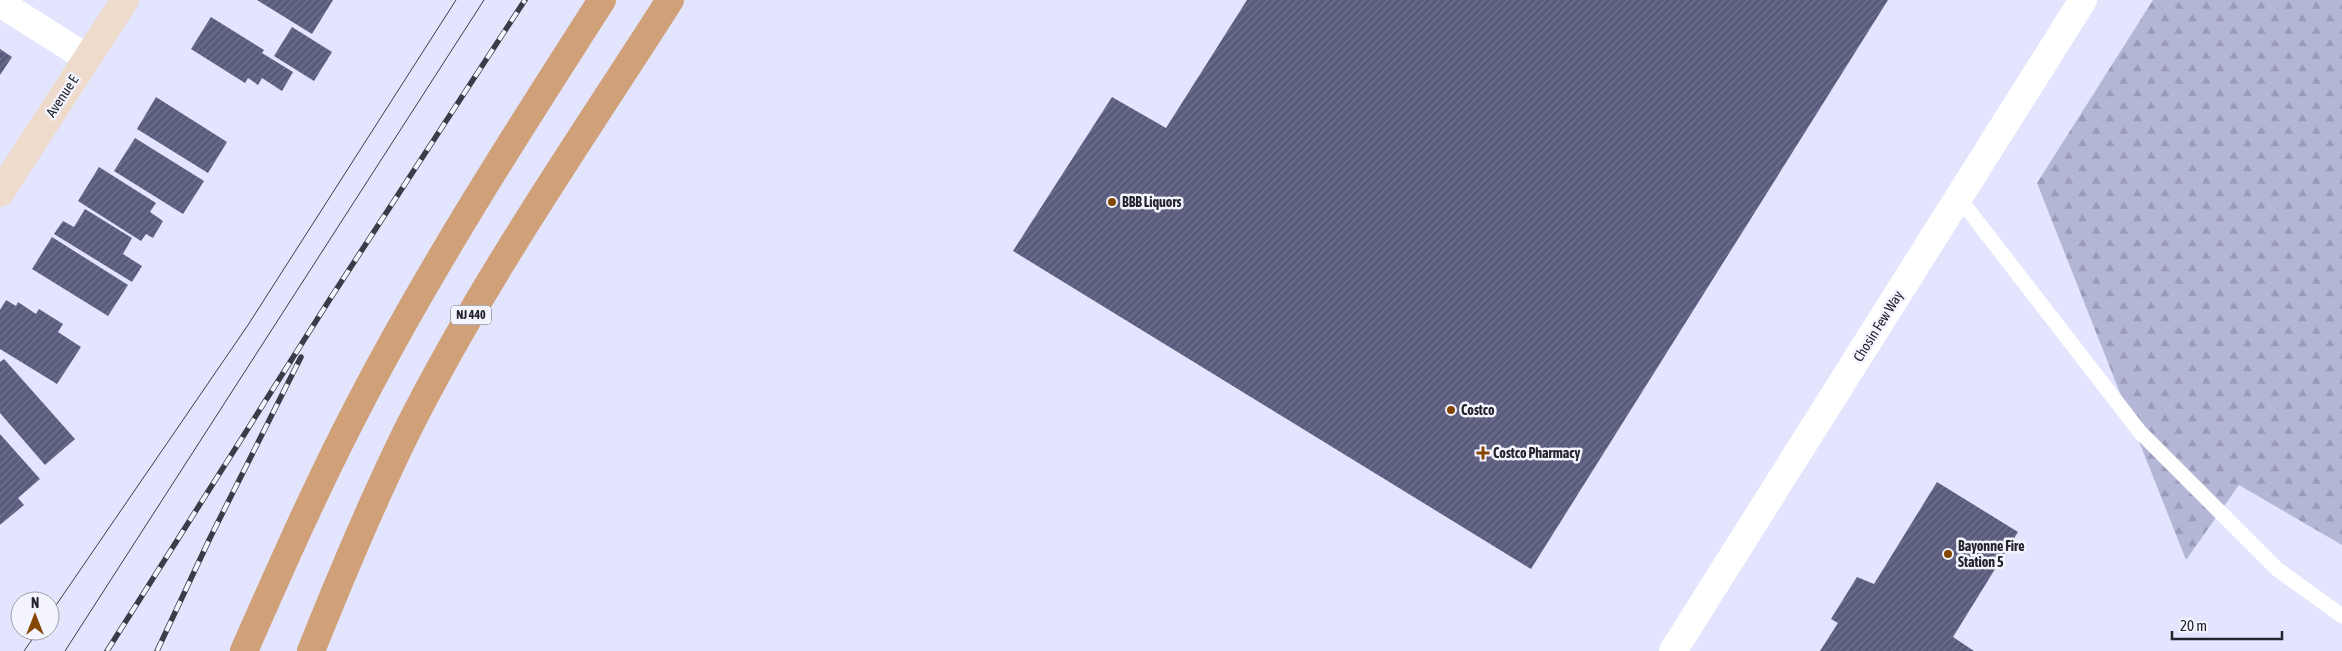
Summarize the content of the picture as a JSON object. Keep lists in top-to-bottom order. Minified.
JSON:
{"streets":{"highway":["NJ 440"],"main road":["Avenue E"],"street":["Chosin Few Way"]},"places":{"other":["BBB Liquors","Costco","Bayonne Fire Station 5"],"health":["Costco Pharmacy"]},"scale_bar":"20 m","north":"top"}
